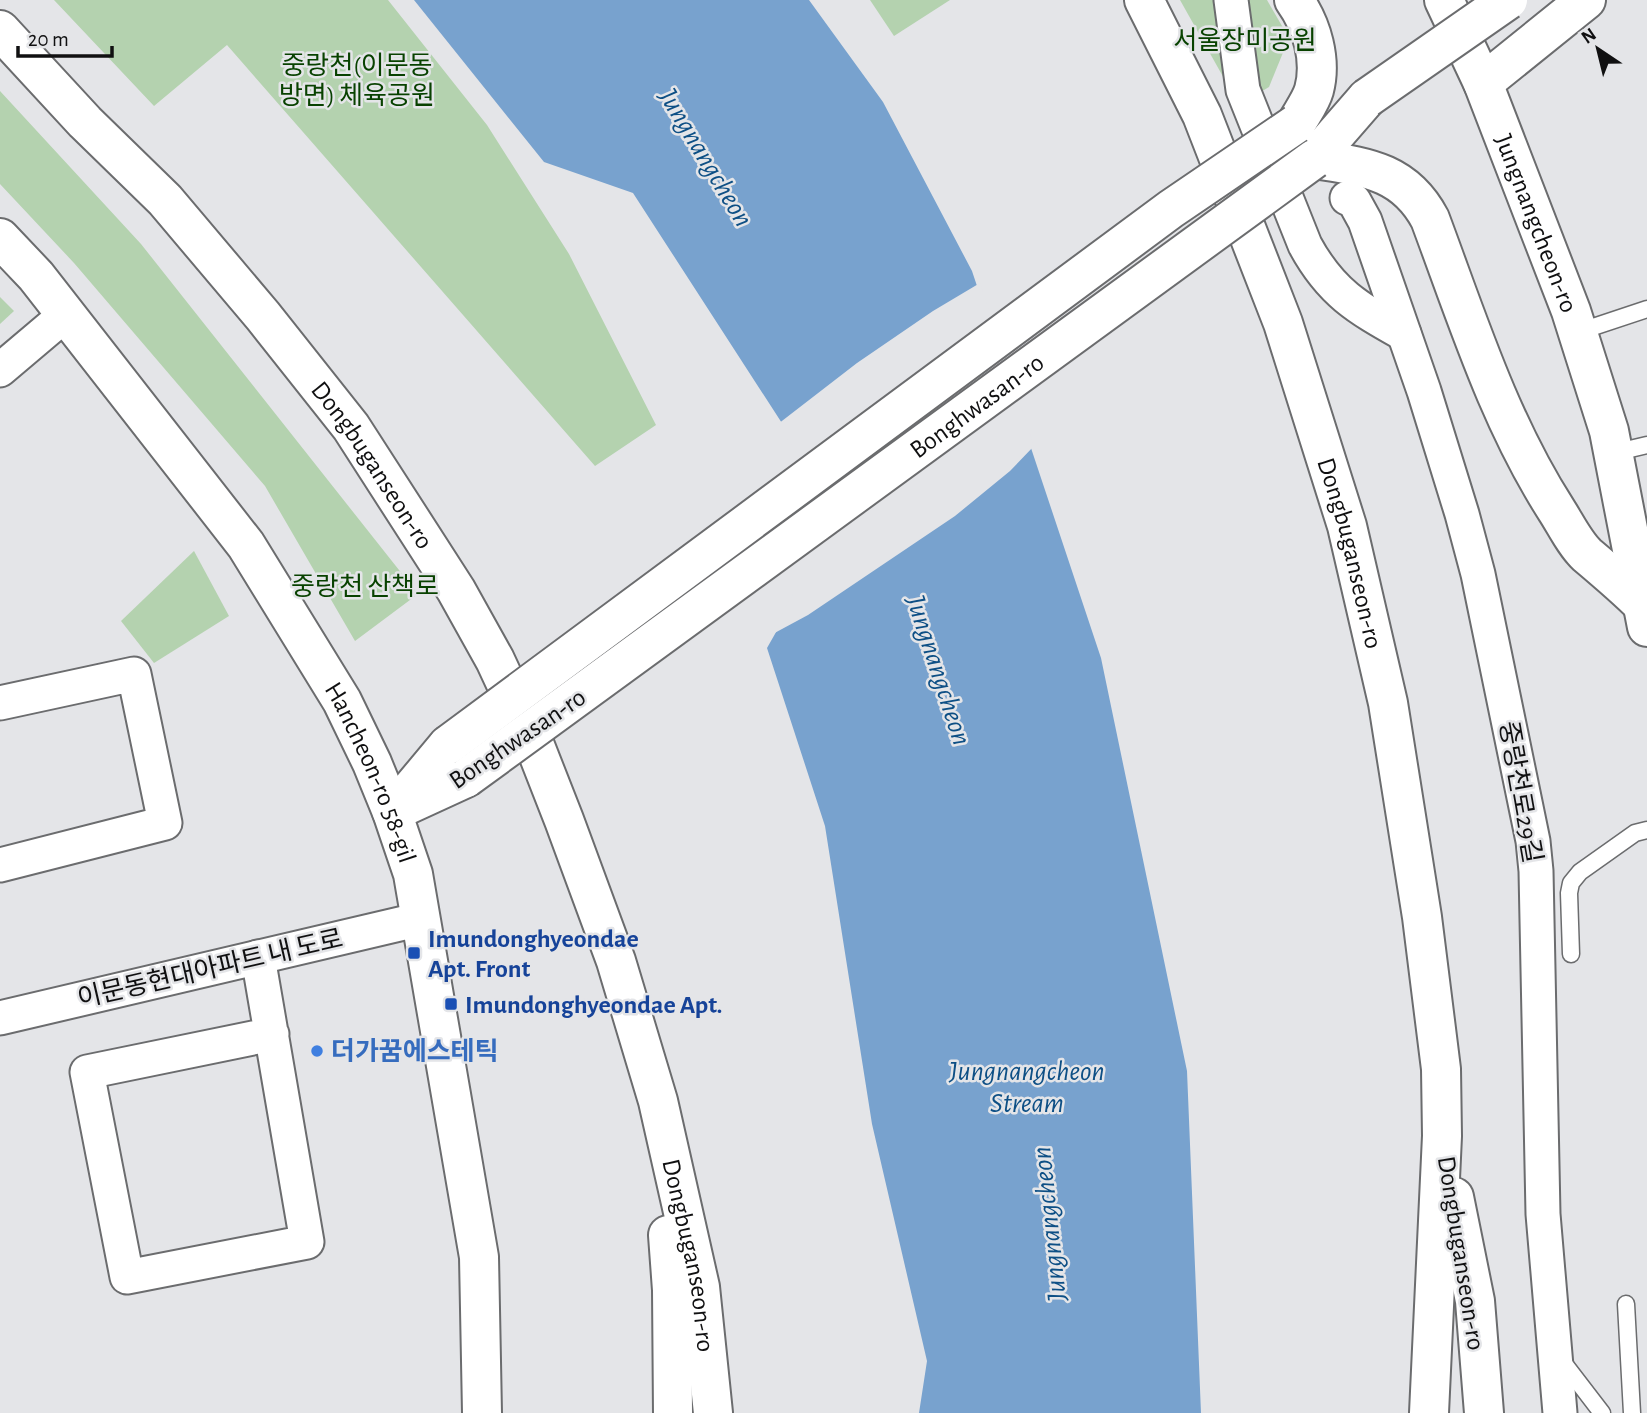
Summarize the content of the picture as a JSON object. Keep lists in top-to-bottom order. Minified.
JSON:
{"streets":{"main road":["Jungnangcheon-ro","Bonghwasan-ro","Dongbuganseon-ro","Hancheon-ro 58-gil"],"street":["중랑천로29길","이문동현대아파트 내 도로"]},"crossings":[["Bonghwasan-ro","Hancheon-ro 58-gil"],["Hancheon-ro 58-gil","이문동현대아파트 내 도로"]],"water":["Jungnangcheon","Jungnangcheon Stream"],"parks":["서울장미공원","중랑천(이문동 방면) 체육공원","중랑천 산책로"],"places":{"transit":["Imundonghyeondae Apt. Front","Imundonghyeondae Apt."],"other":["더가꿈에스테틱"]},"scale_bar":"20 m","north":"top left"}
